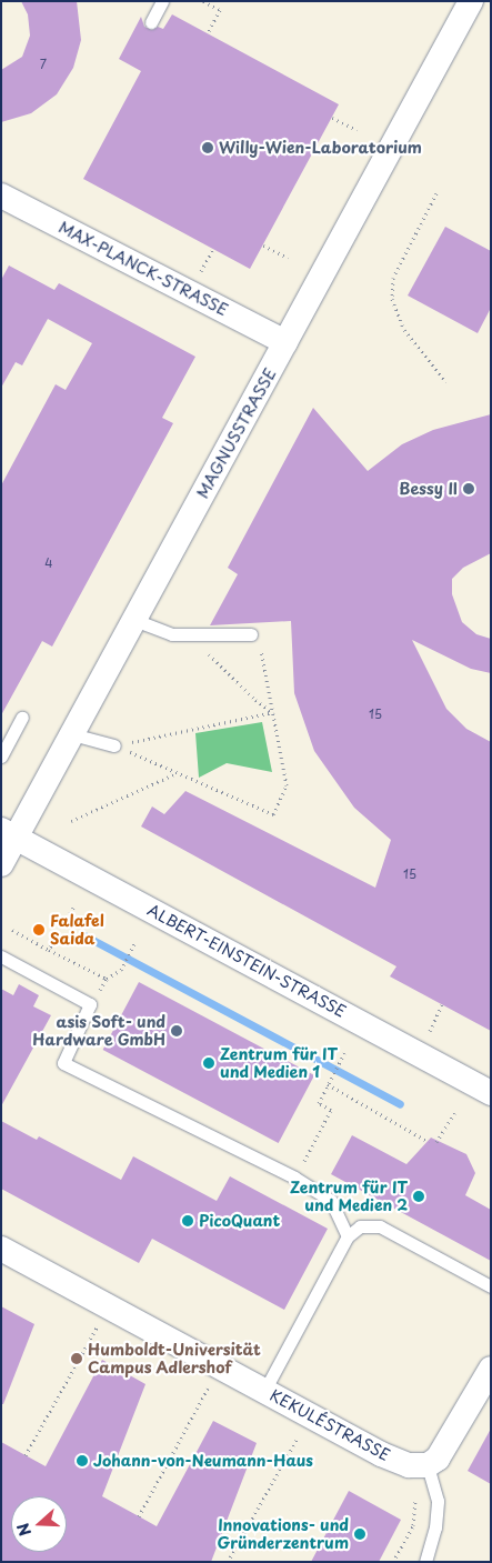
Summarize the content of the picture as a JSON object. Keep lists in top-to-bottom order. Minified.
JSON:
{"streets":{"street":["MAX-PLANCK-STRASSE","MAGNUSSTRASSE","ALBERT-EINSTEIN-STRASSE","KEKULÉSTRASSE"]},"crossings":[["MAX-PLANCK-STRASSE","MAGNUSSTRASSE"],["MAGNUSSTRASSE","ALBERT-EINSTEIN-STRASSE"]],"places":["Willy-Wien-Laboratorium","Bessy II","Falafel Saida","asis Soft- und Hardware GmbH","Zentrum für IT und Medien 1","Zentrum für IT und Medien 2","PicoQuant","Humboldt-Universität Campus Adlershof","Johann-von-Neumann-Haus","Innovations- und Gründerzentrum"],"house_numbers":["7","4","15","15"],"north":"left"}
